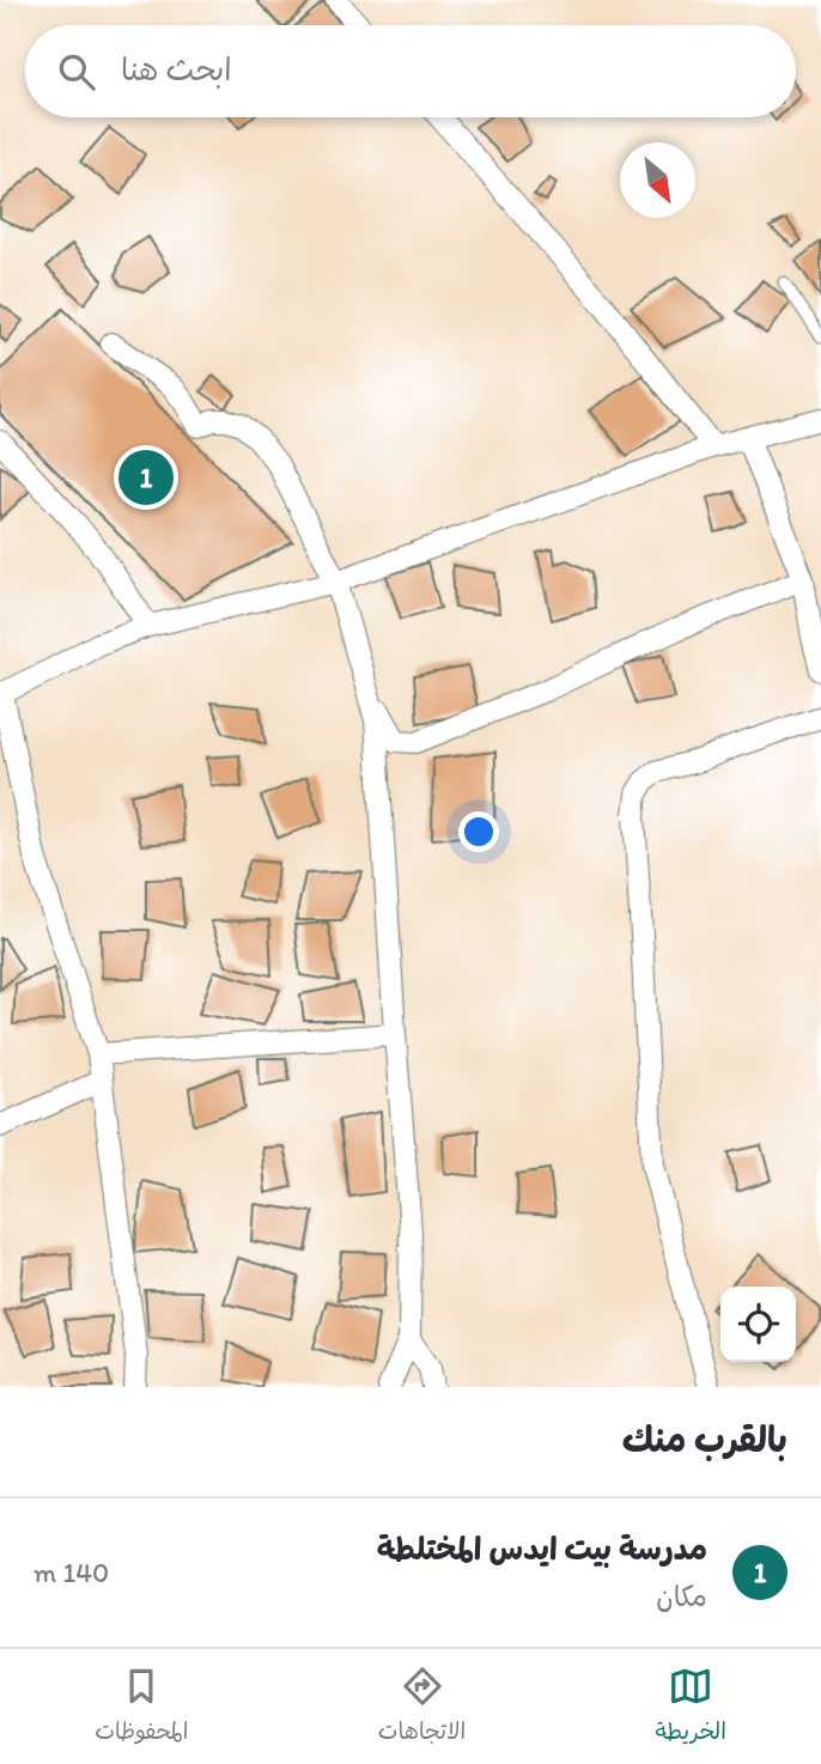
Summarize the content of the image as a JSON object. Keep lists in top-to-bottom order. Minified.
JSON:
{"north":"bottom right","page":{"search":"ابحث هنا","pins":"1","heading":"بالقرب منك","list":[{"mark":"1","name":"مدرسة بيت ايدس المختلطة","note":"مكان","value":"140 m"}],"nav":["الخريطة","الاتجاهات","المحفوظات"]}}
